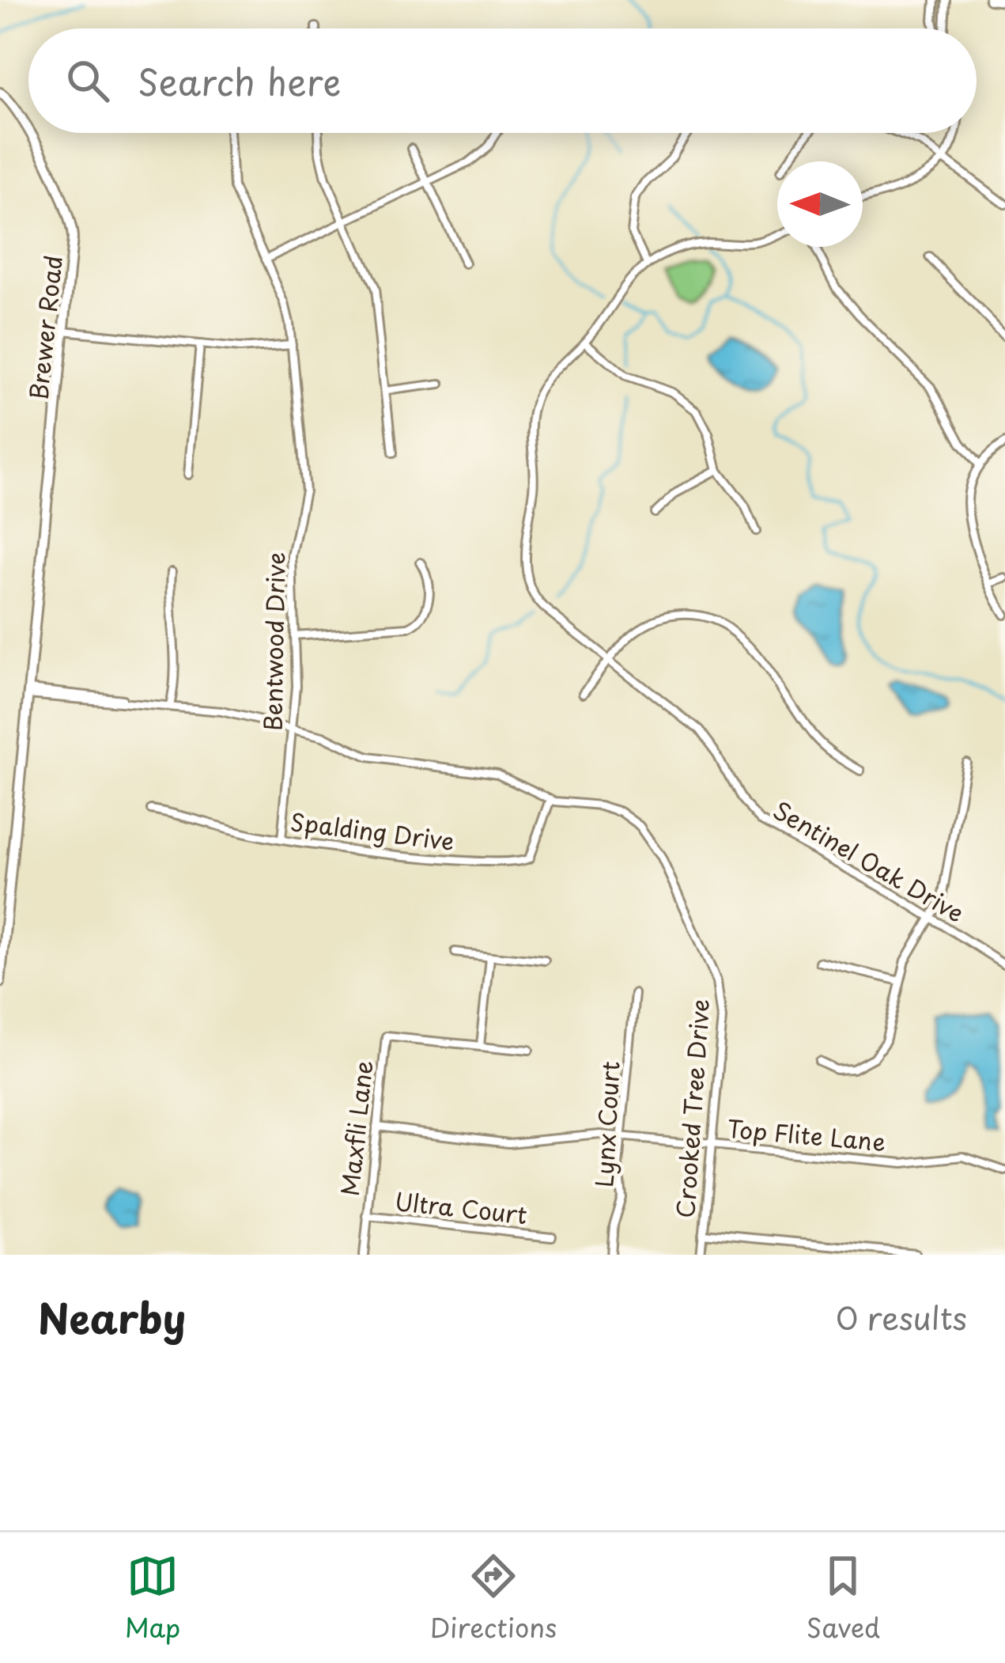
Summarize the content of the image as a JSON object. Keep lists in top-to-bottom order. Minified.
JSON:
{"streets":{"street":["Brewer Road","Bentwood Drive","Spalding Drive","Sentinel Oak Drive","Crooked Tree Drive","Lynx Court","Maxfli Lane","Top Flite Lane","Ultra Court"]},"crossings":[["Brewer Road","Crooked Tree Drive"],["Bentwood Drive","Spalding Drive"],["Bentwood Drive","Crooked Tree Drive"],["Spalding Drive","Crooked Tree Drive"],["Crooked Tree Drive","Top Flite Lane"],["Lynx Court","Top Flite Lane"],["Maxfli Lane","Top Flite Lane"],["Maxfli Lane","Ultra Court"]],"north":"left","page":{"search":"Search here","heading":["Nearby","0 results"],"nav":["Map","Directions","Saved"]}}
